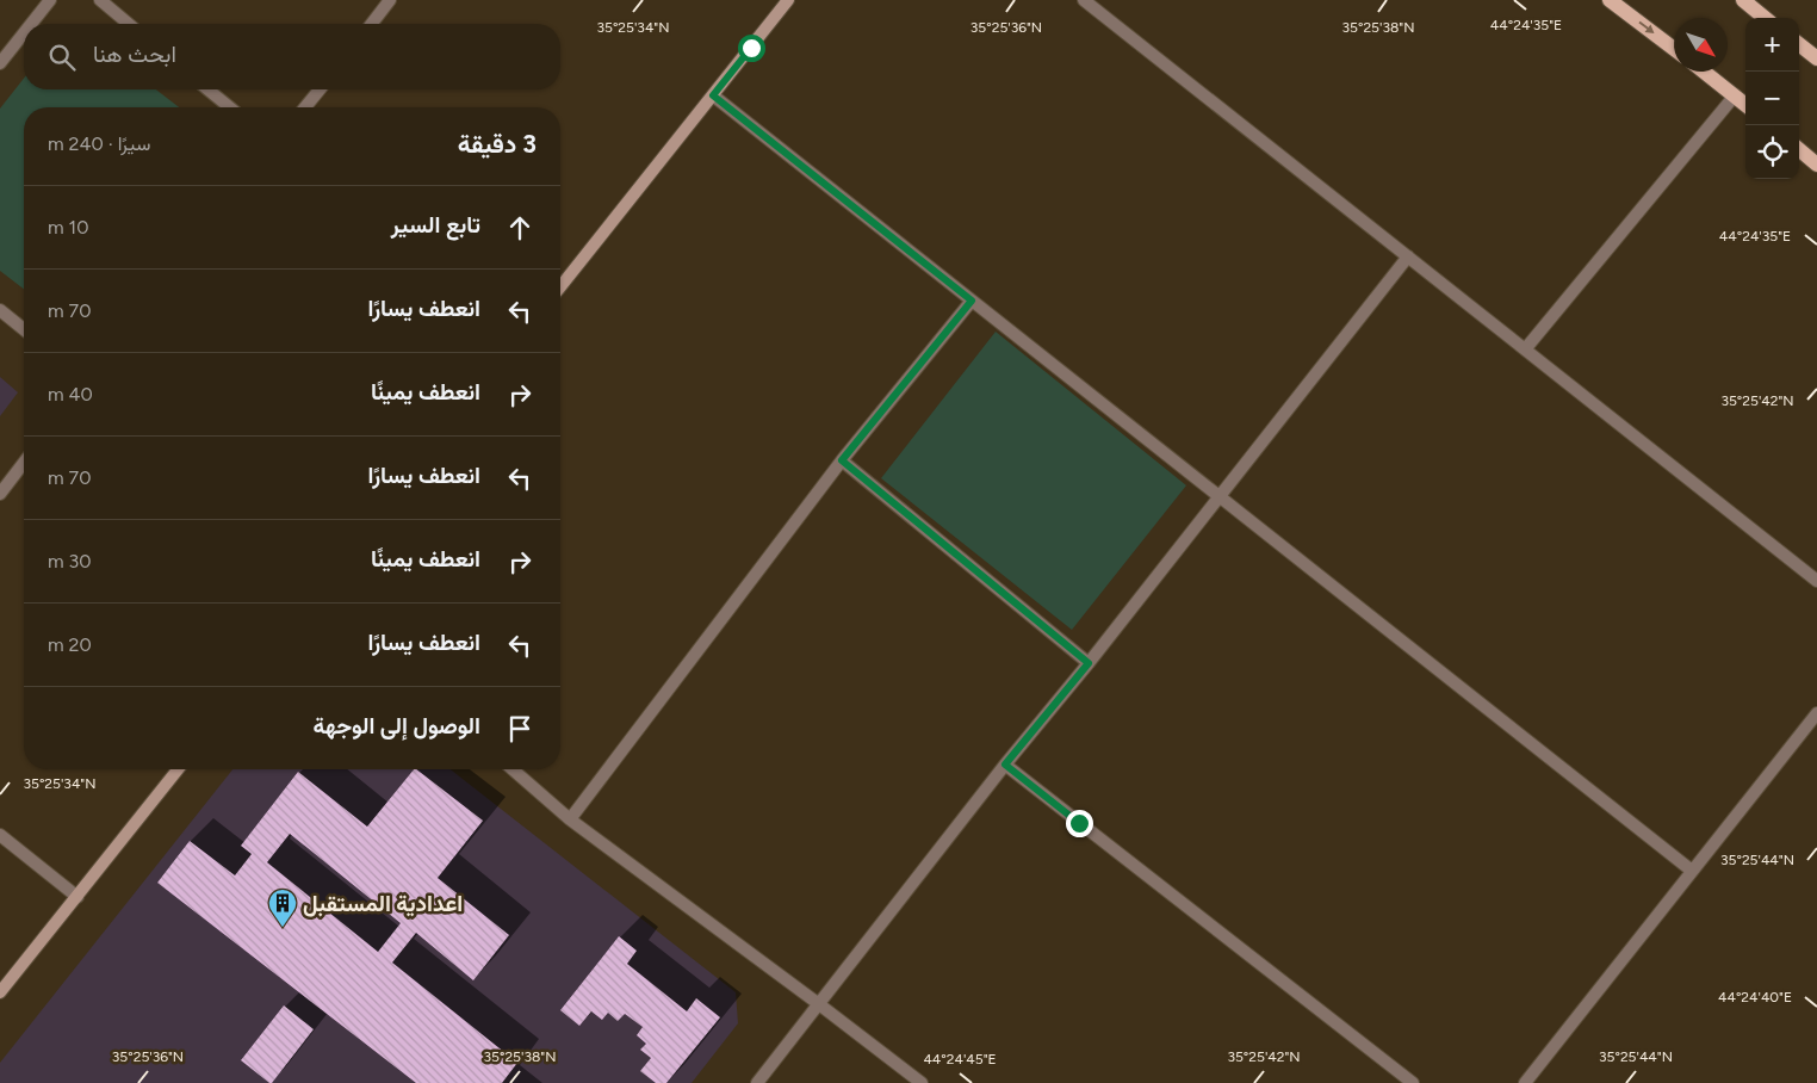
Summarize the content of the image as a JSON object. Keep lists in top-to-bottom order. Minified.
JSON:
{"places":{"building":["اعدادية المستقبل"]},"north":"bottom right","page":{"map_buttons":["+","−"],"search":"ابحث هنا","heading":["3 دقيقة","سيرًا · 240 m"],"list":[["تابع السير","10 m"],["انعطف يسارًا","70 m"],["انعطف يمينًا","40 m"],["انعطف يسارًا","70 m"],["انعطف يمينًا","30 m"],["انعطف يسارًا","20 m"],"الوصول إلى الوجهة"]},"coordinates":["44°24'35\"E","35°25'34\"N","35°25'36\"N","35°25'38\"N","35°25'42\"N","35°25'44\"N","44°24'40\"E","44°24'45\"E"]}
